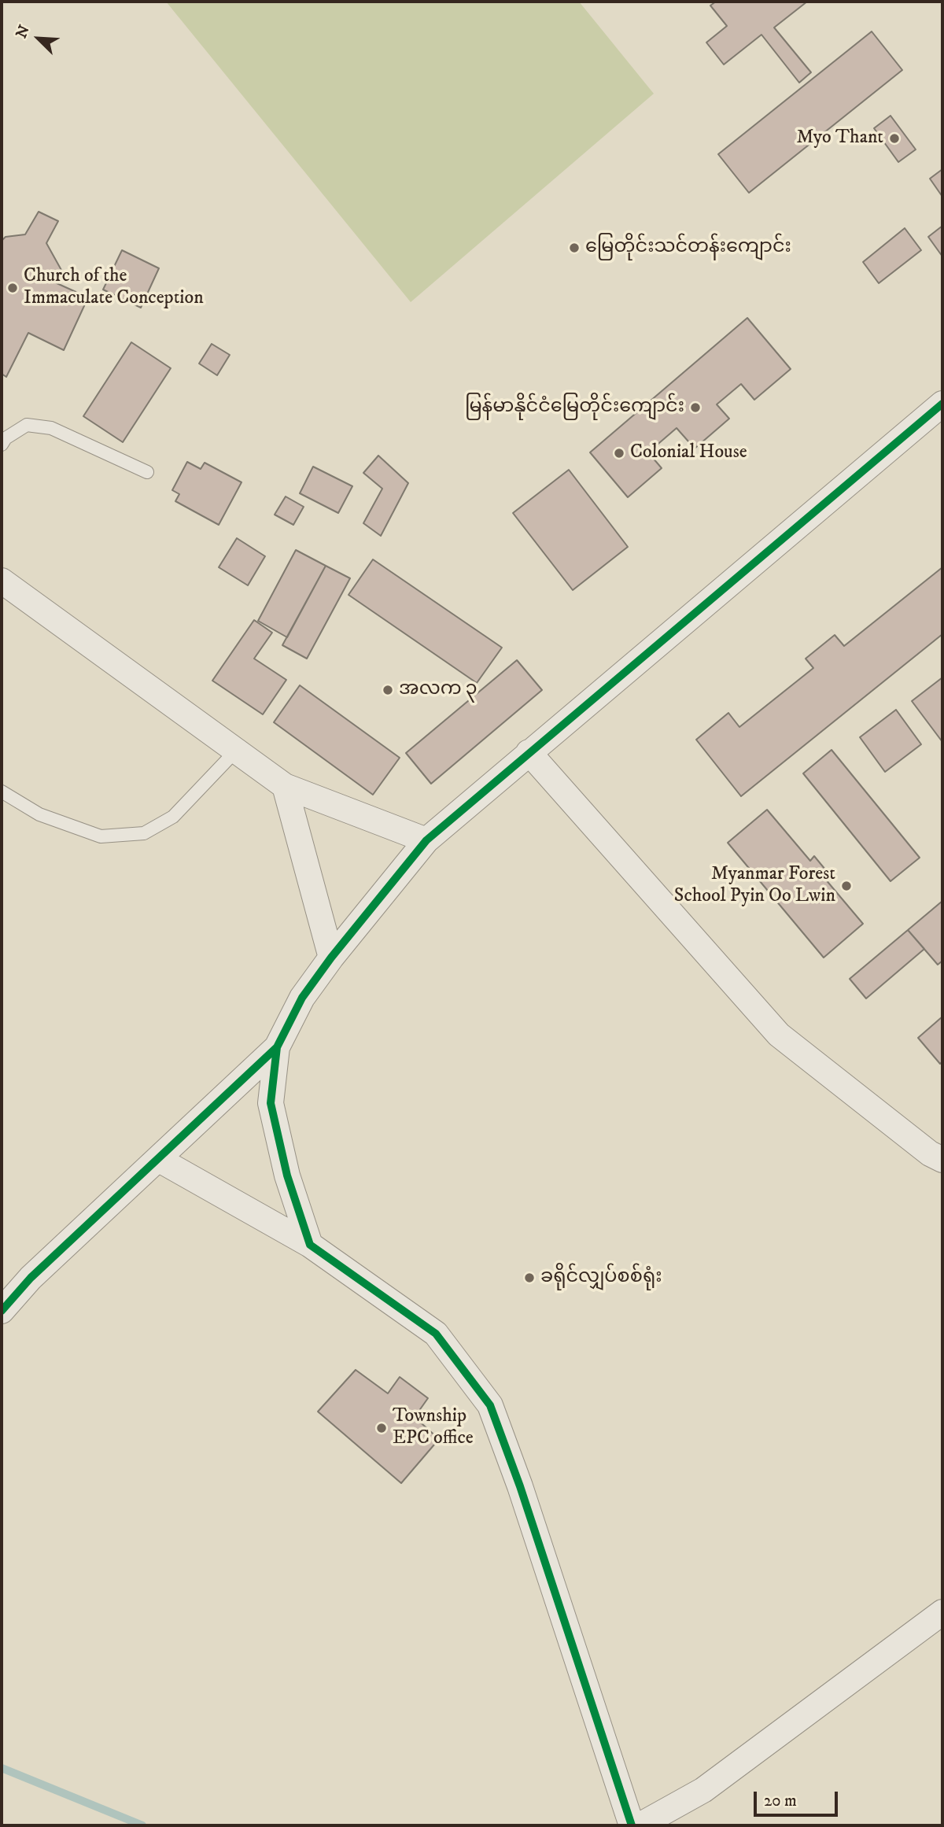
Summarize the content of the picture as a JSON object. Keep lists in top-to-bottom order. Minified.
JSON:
{"places":["Myo Thant","မြေတိုင်းသင်တန်းကျောင်း","Church of the Immaculate Conception","မြန်မာနိုင်ငံမြေတိုင်းကျောင်း","Colonial House","အလက ၃","Myanmar Forest School Pyin Oo Lwin","ခရိုင်လျှပ်စစ်ရုံး","Township EPC office"],"scale_bar":"20 m","north":"top left"}
